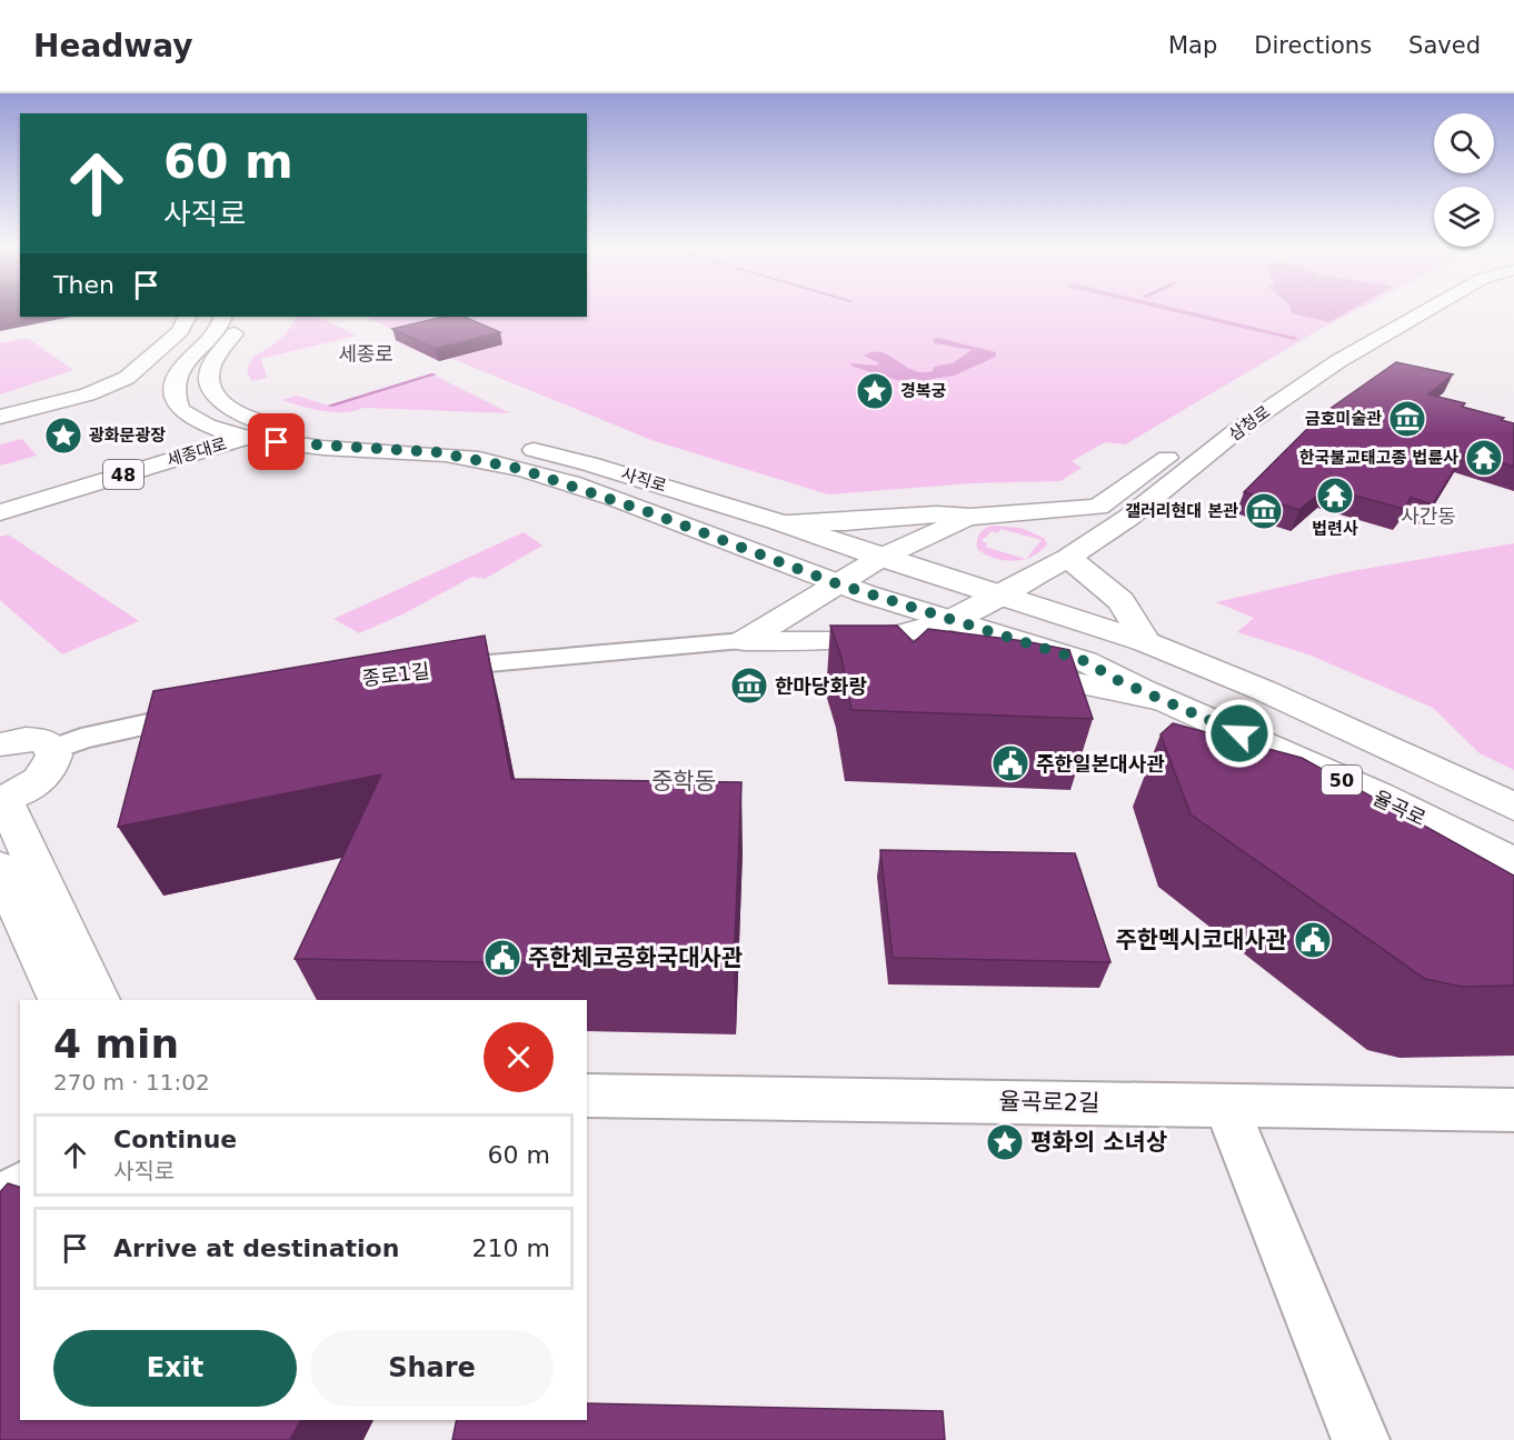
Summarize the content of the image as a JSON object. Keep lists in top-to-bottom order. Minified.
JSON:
{"streets":{"street":["삼청로","세종대로","48","사직로","종로1길","50","율곡로","율곡로2길"]},"crossings":[["삼청로","사직로"],["삼청로","율곡로"],["세종대로","사직로"],["사직로","율곡로"]],"districts":["세종로","사간동","중학동"],"places":{"place":["경복궁","광화문광장","평화의 소녀상"],"museum":["금호미술관","갤러리현대 본관","한마당화랑"],"temple":["한국불교태고종 법륜사","법련사"],"public building":["주한일본대사관","주한멕시코대사관","주한체코공화국대사관"]},"page":{"header":"Headway","nav":["Map","Directions","Saved"],"turn":["60 m","사직로"],"then":"Then","heading":["4 min","270 m · 11:02"],"list":[{"name":"Continue","note":"사직로","value":"60 m"},{"name":"Arrive at destination","value":"210 m"}],"buttons":["Exit","Share"]}}
